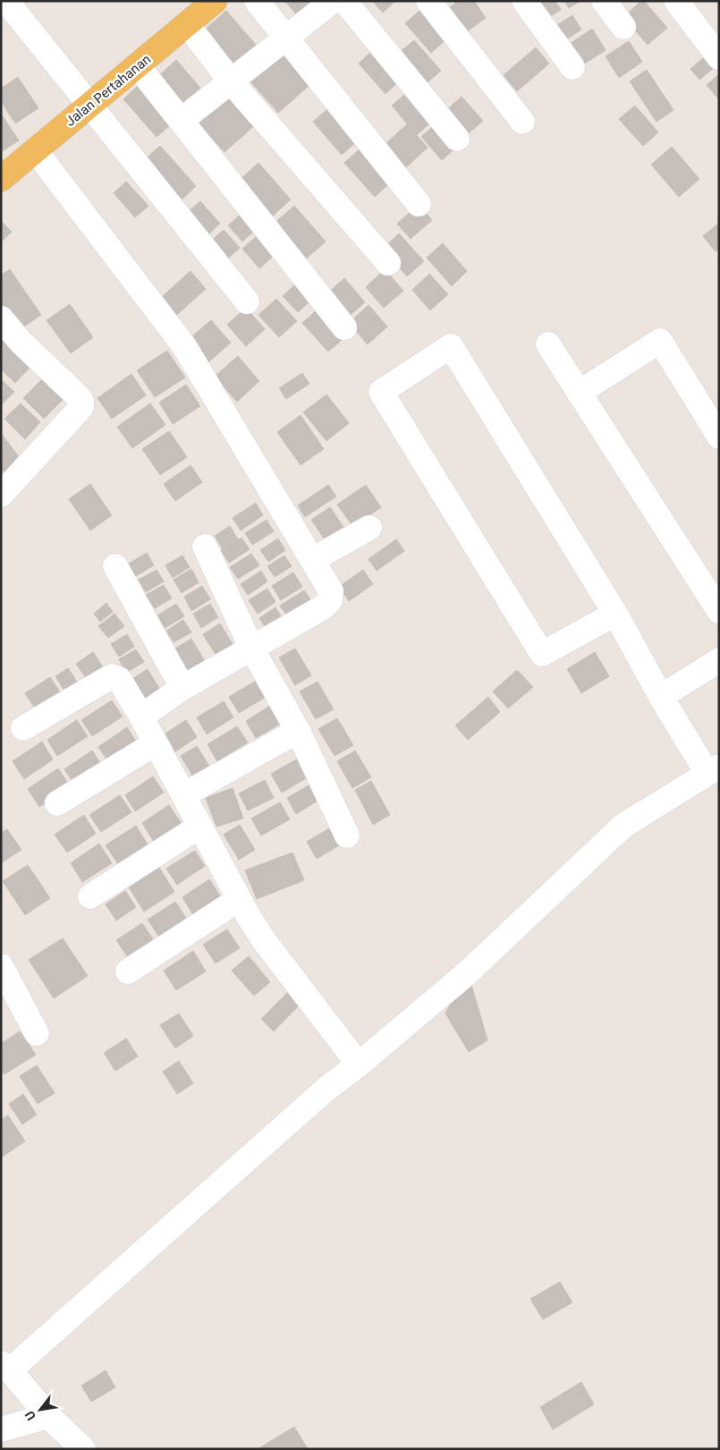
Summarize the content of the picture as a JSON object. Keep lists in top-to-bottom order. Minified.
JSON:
{"streets":{"main road":["Jalan Pertahanan"]},"north":"bottom left"}
